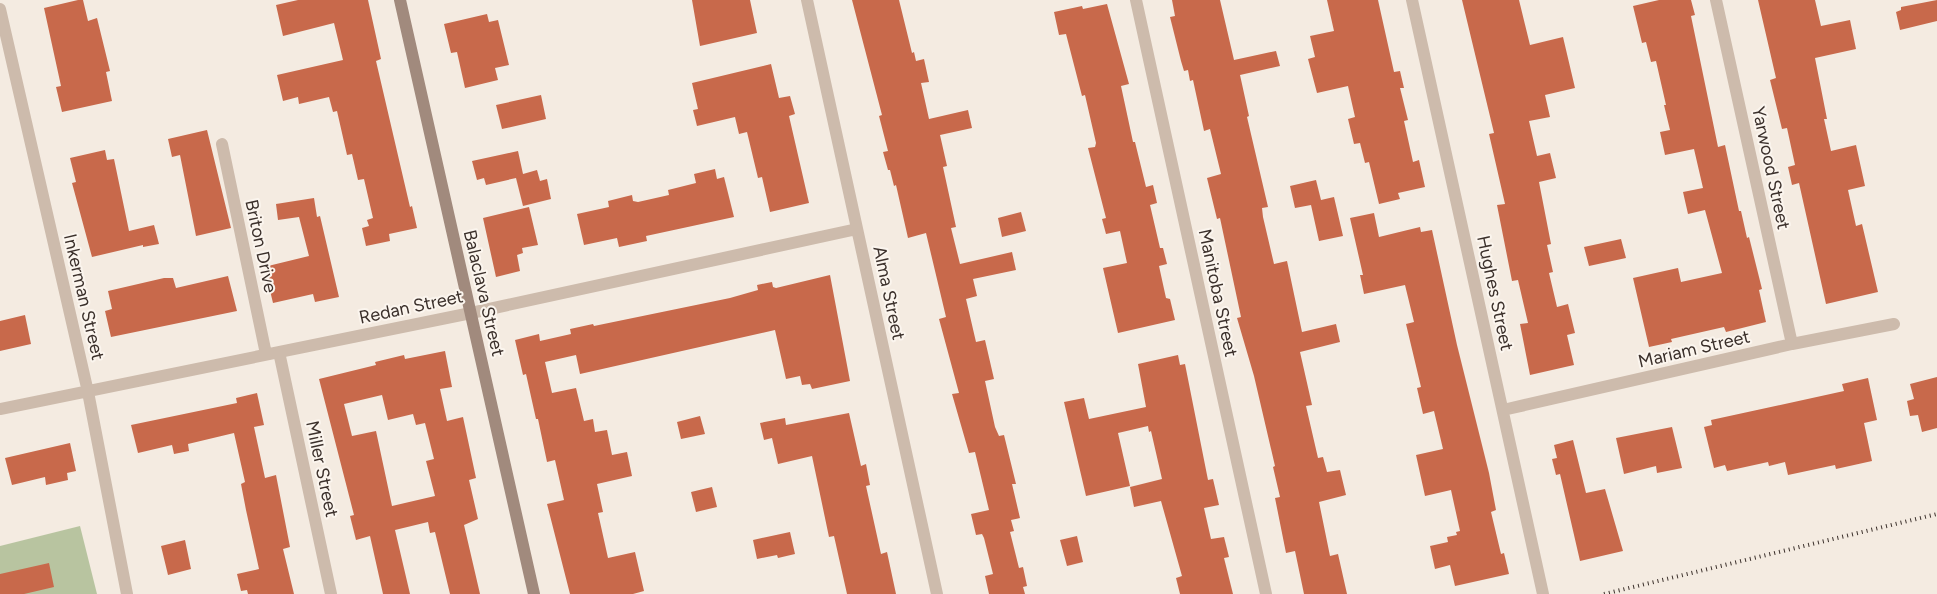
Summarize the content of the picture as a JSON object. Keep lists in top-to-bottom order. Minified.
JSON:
{"streets":{"street":["Yarwood Street","Briton Drive","Balaclava Street","Alma Street","Manitoba Street","Hughes Street","Inkerman Street","Redan Street","Mariam Street","Miller Street"]},"crossings":[["Yarwood Street","Mariam Street"],["Briton Drive","Redan Street"],["Balaclava Street","Redan Street"],["Alma Street","Redan Street"],["Hughes Street","Mariam Street"],["Inkerman Street","Redan Street"],["Redan Street","Miller Street"]]}
